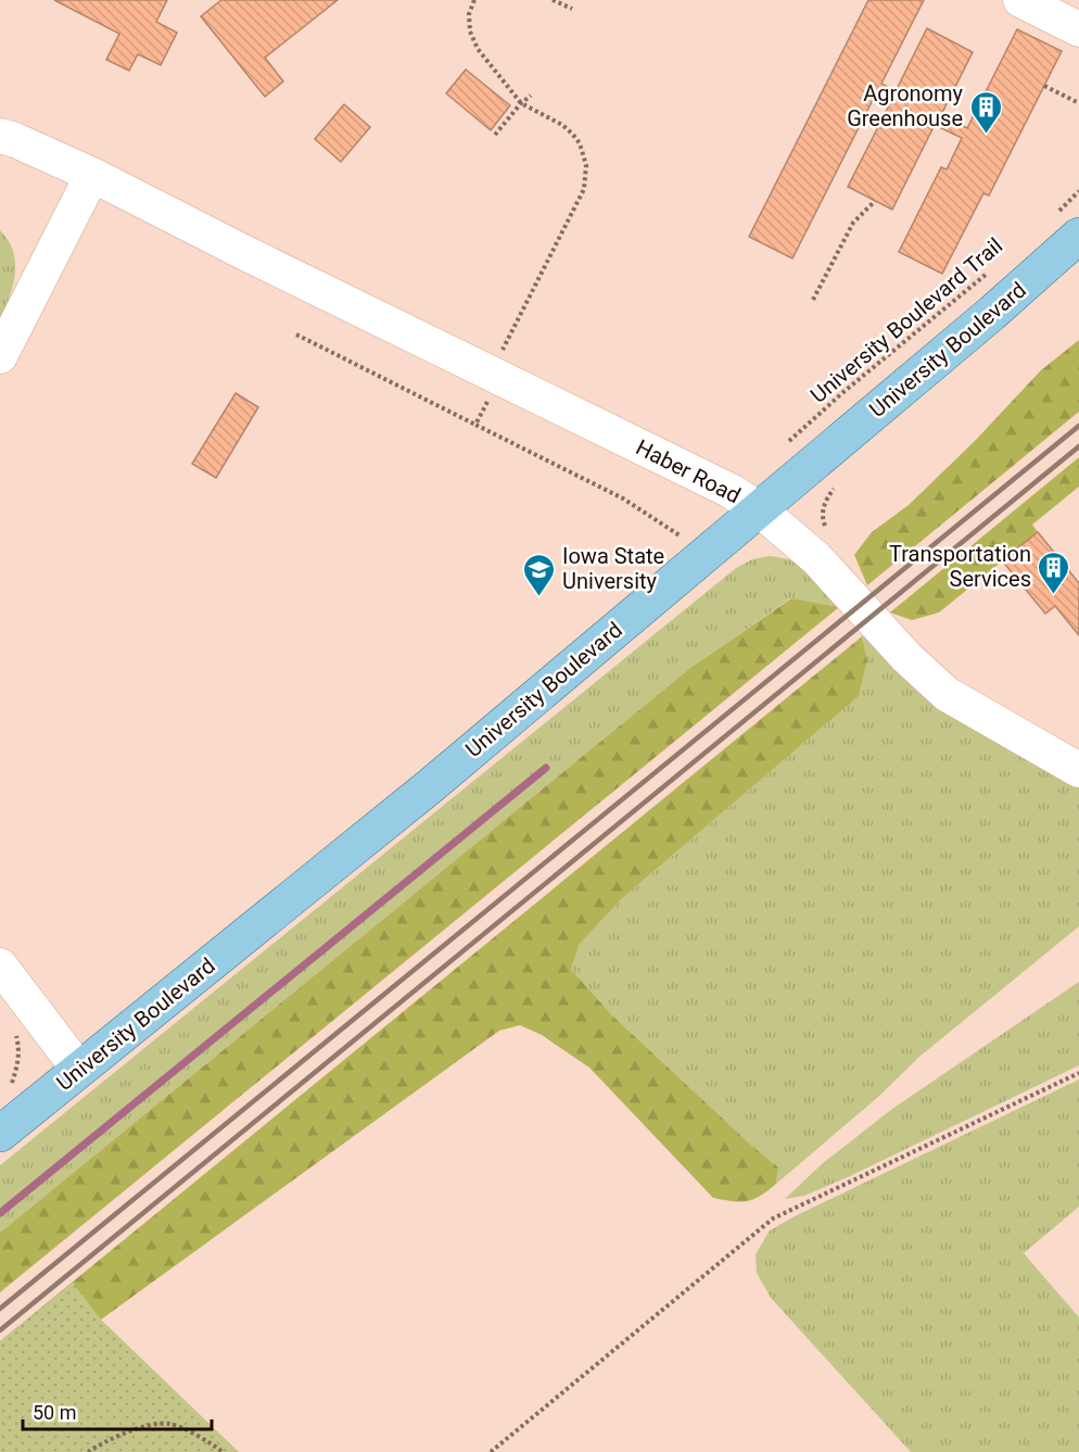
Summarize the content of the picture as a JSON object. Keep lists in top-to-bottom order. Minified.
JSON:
{"streets":{"main road":["University Boulevard"],"street":["Haber Road"],"path":["University Boulevard Trail"]},"crossings":[["University Boulevard","Haber Road"]],"places":{"building":["Agronomy Greenhouse","Transportation Services"],"school or university":["Iowa State University"]},"scale_bar":"50 m"}
